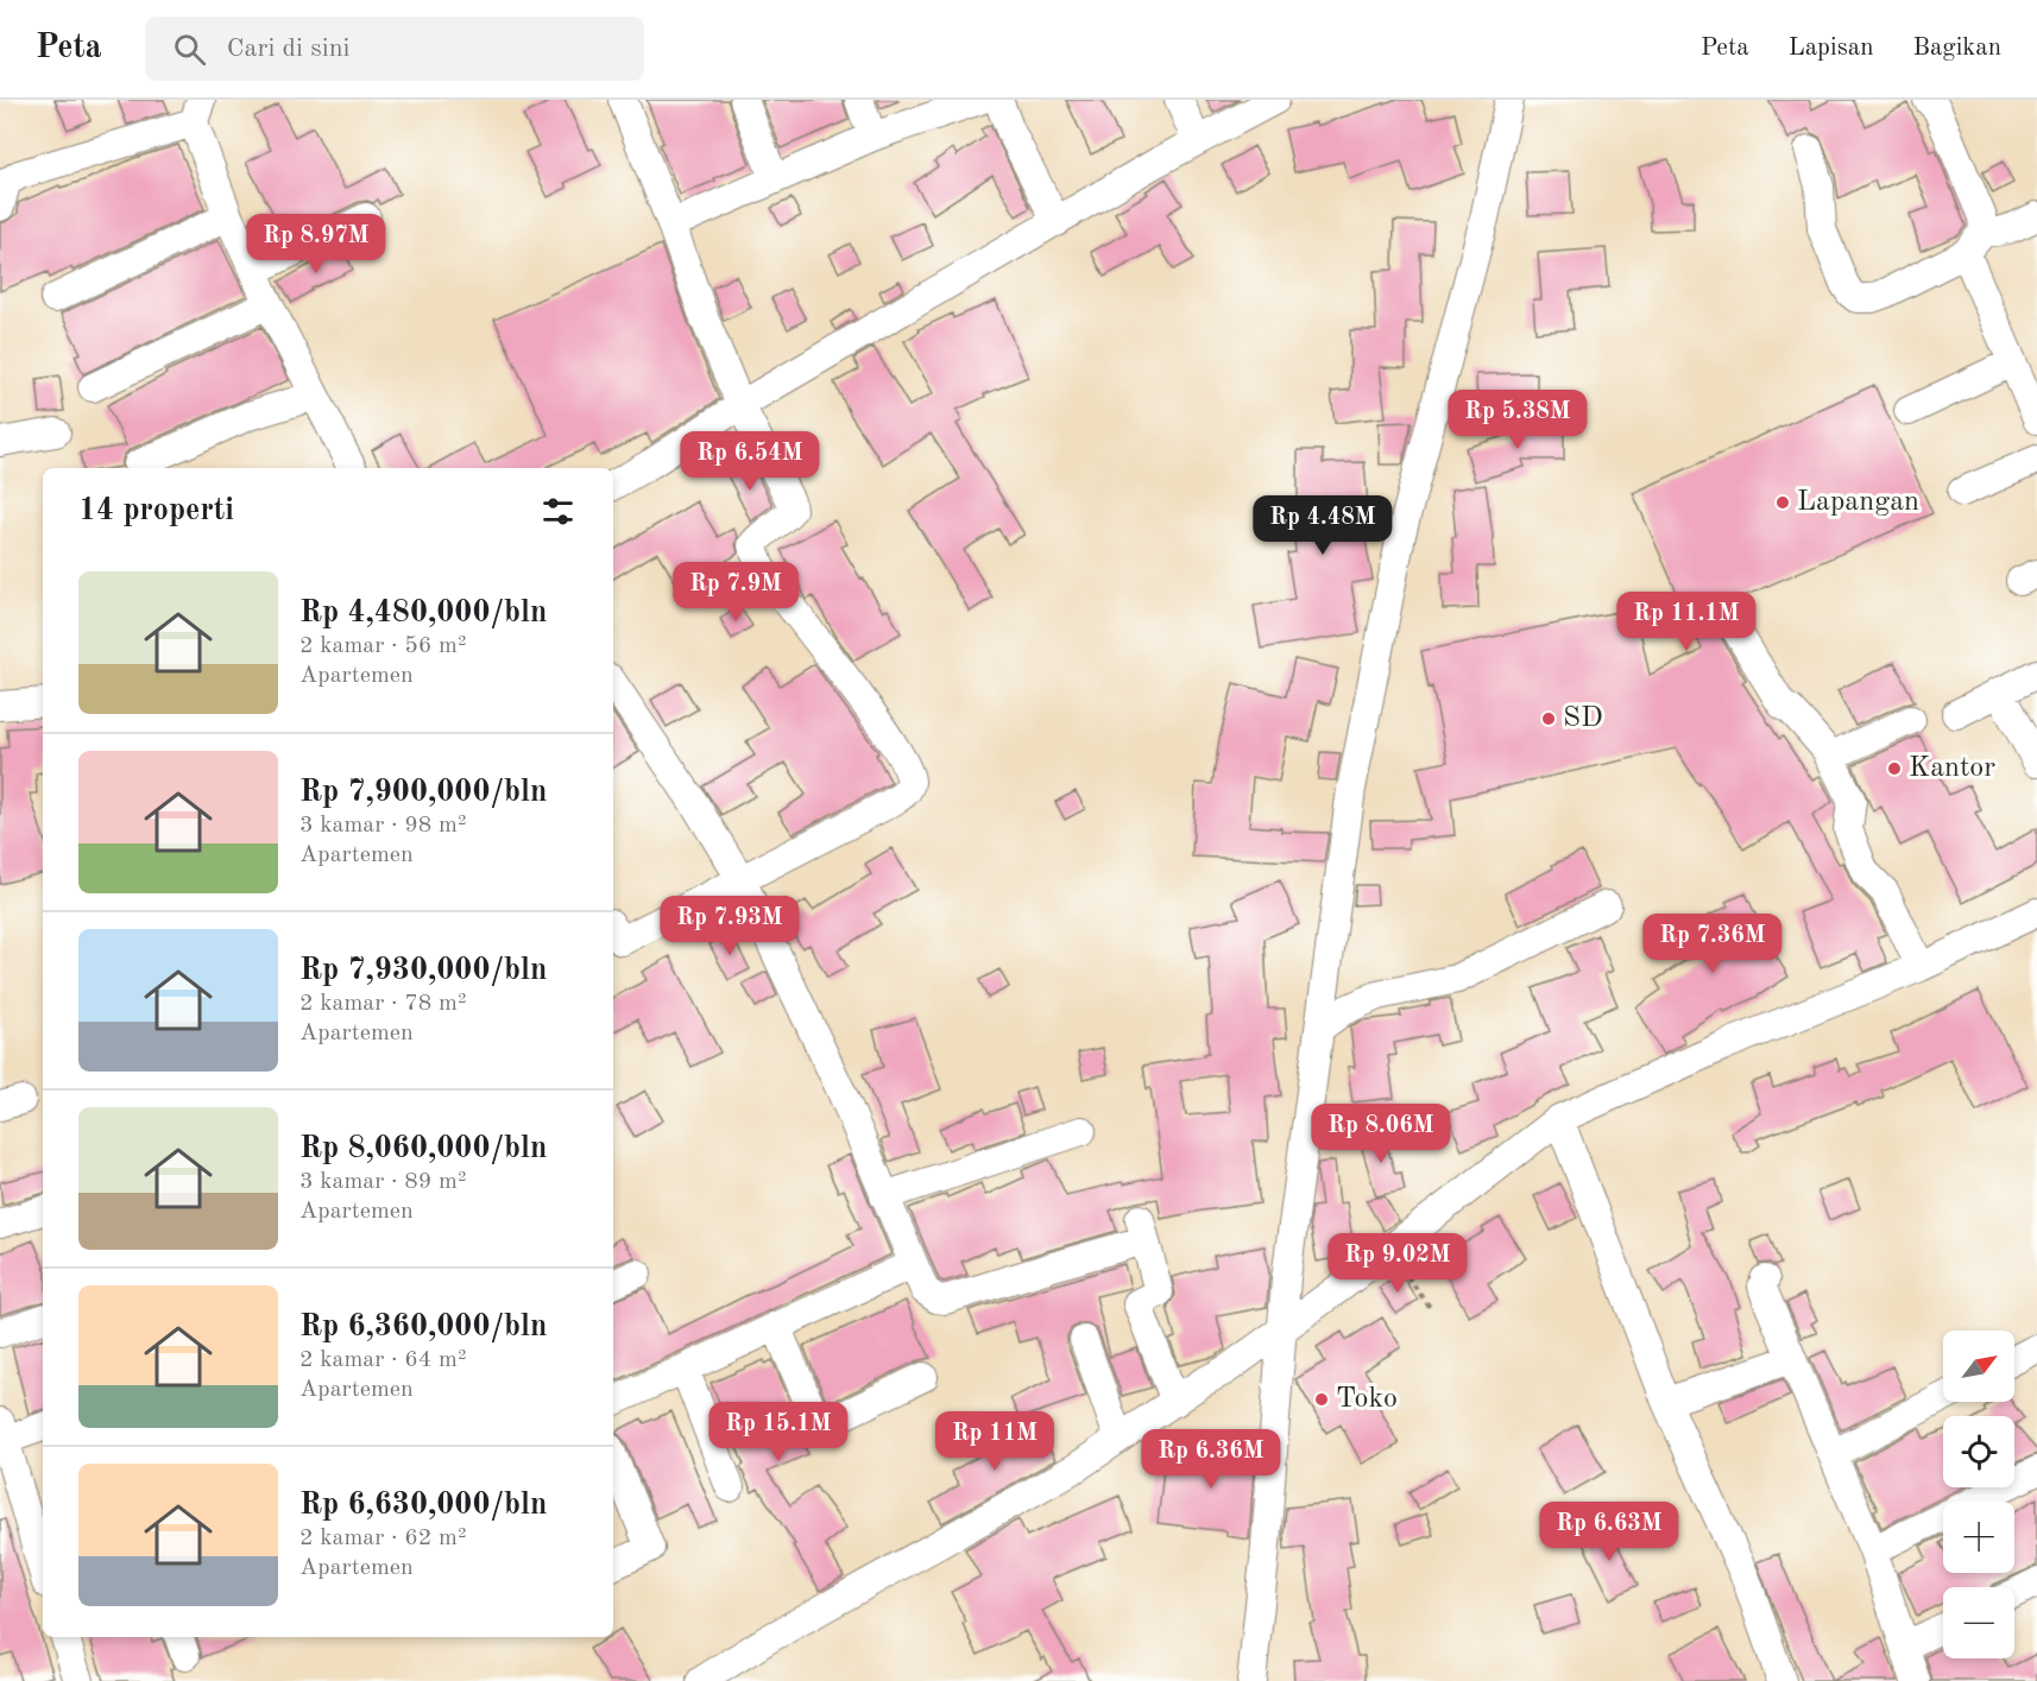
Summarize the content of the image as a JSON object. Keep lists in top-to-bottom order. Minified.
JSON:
{"places":["Lapangan","SD","Kantor","Toko"],"north":"top right","page":{"header":"Peta","search":"Cari di sini","nav":["Peta","Lapisan","Bagikan"],"price":["Rp 8.97M","Rp 5.38M","Rp 6.54M","Rp 4.48M","Rp 7.9M","Rp 11.1M","Rp 7.93M","Rp 7.36M","Rp 8.06M","Rp 9.02M","Rp 15.1M","Rp 11M","Rp 6.36M","Rp 6.63M"],"heading":"14 properti","list":[{"name":"Rp 4,480,000/bln","note":"2 kamar · 56 m² · Apartemen"},{"name":"Rp 7,900,000/bln","note":"3 kamar · 98 m² · Apartemen"},{"name":"Rp 7,930,000/bln","note":"2 kamar · 78 m² · Apartemen"},{"name":"Rp 8,060,000/bln","note":"3 kamar · 89 m² · Apartemen"},{"name":"Rp 6,360,000/bln","note":"2 kamar · 64 m² · Apartemen"},{"name":"Rp 6,630,000/bln","note":"2 kamar · 62 m² · Apartemen"}],"map_buttons":["+","−"]}}
